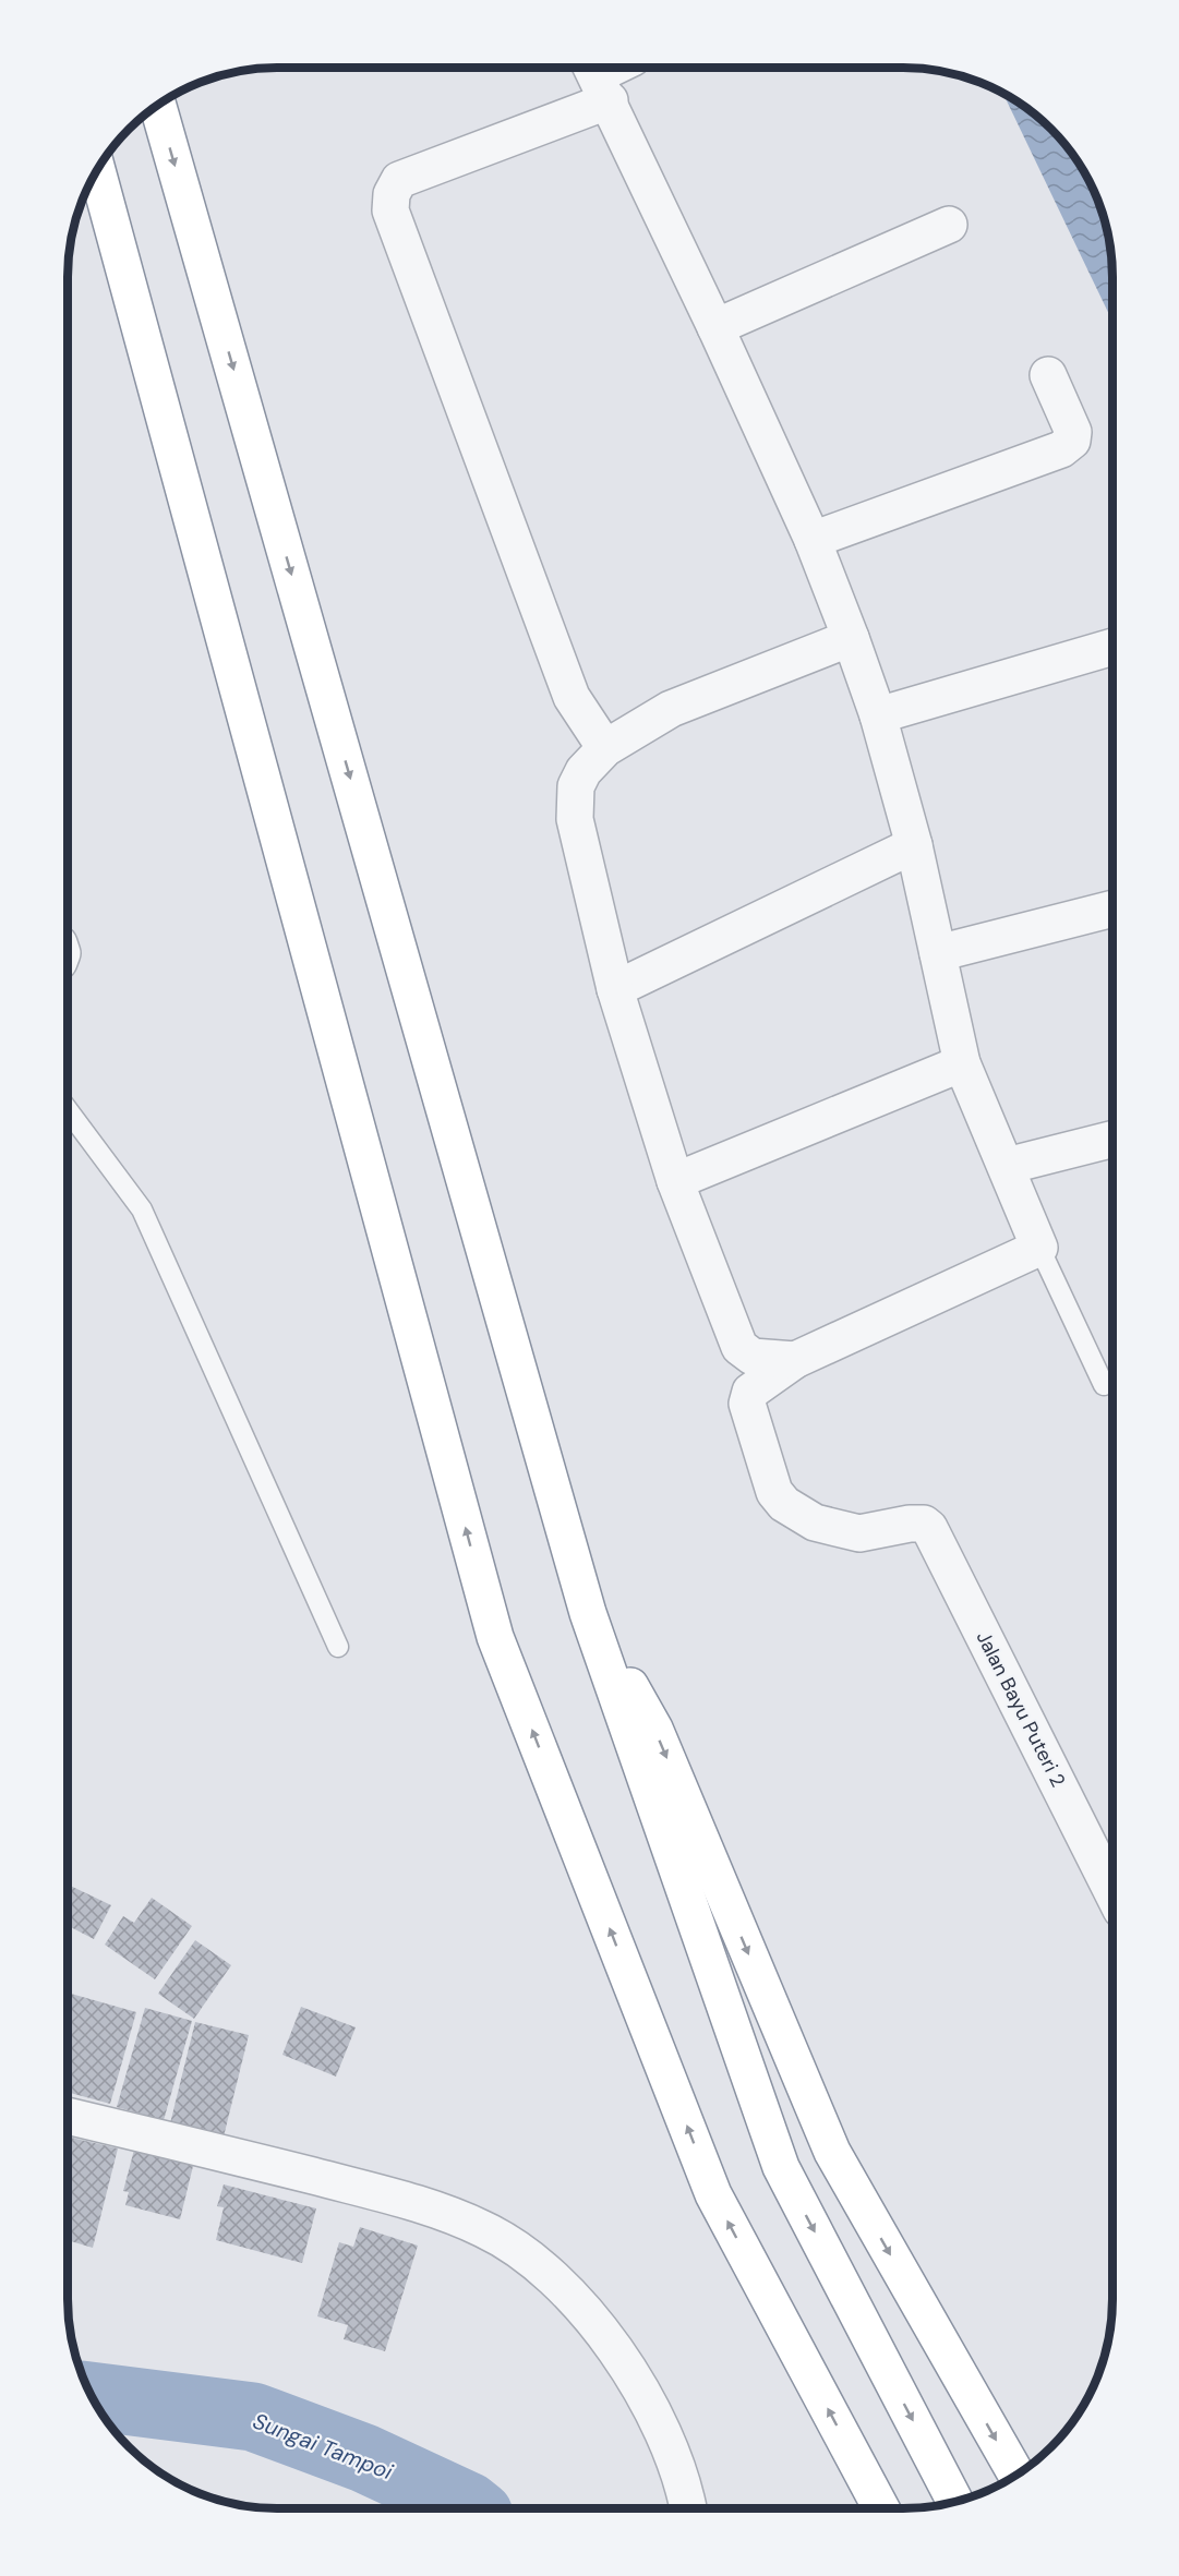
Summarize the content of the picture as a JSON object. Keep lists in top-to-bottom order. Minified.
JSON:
{"streets":{"street":["Jalan Bayu Puteri 2"]},"water":["Sungai Tampoi"]}
